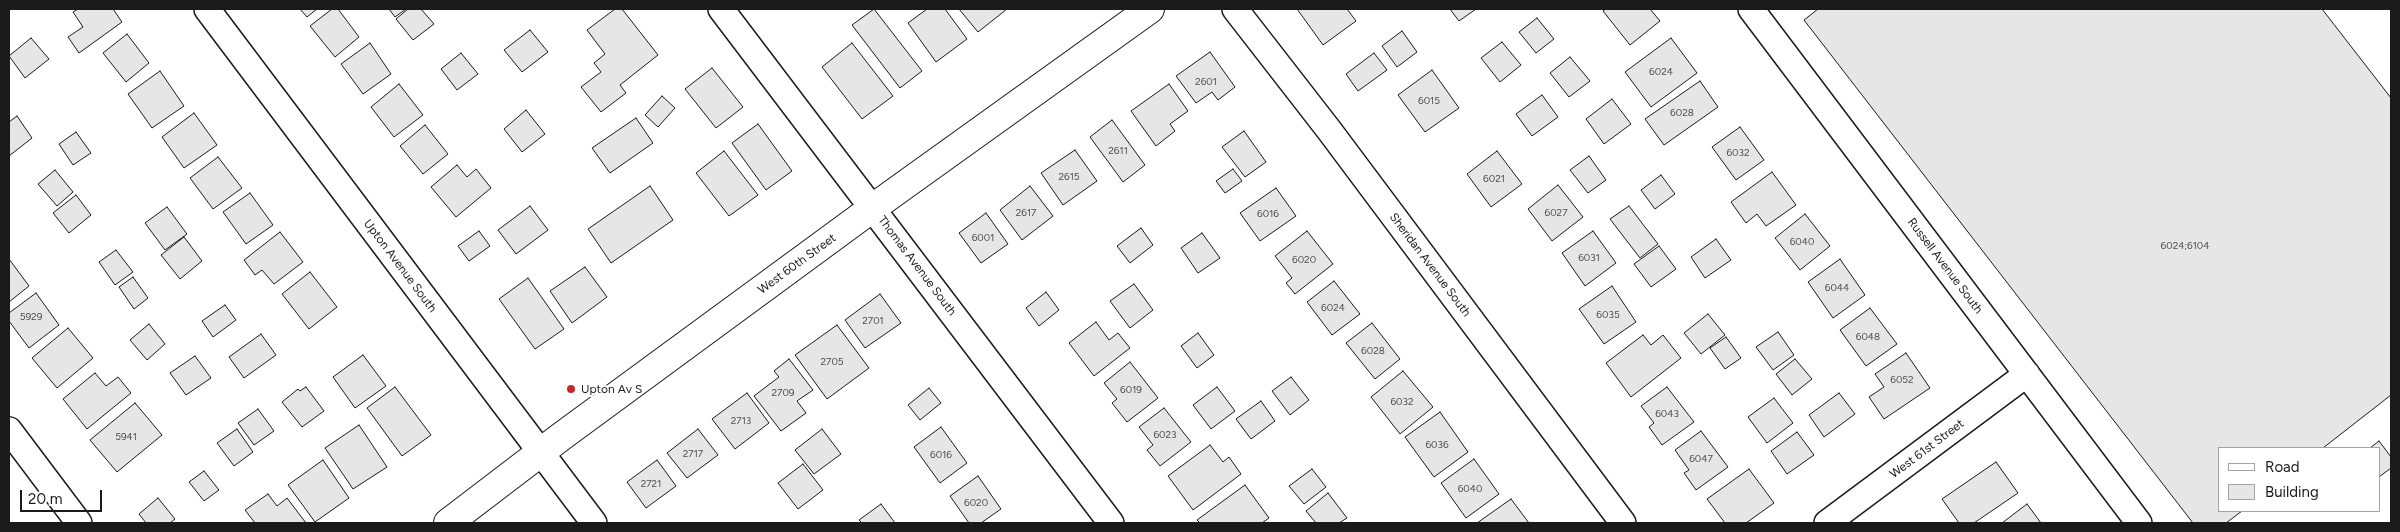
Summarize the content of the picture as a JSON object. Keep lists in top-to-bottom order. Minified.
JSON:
{"streets":{"street":["West 60th Street","Sheridan Avenue South","Upton Avenue South","Thomas Avenue South","Russell Avenue South","West 61st Street"]},"crossings":[["West 60th Street","Upton Avenue South"],["West 60th Street","Thomas Avenue South"],["Russell Avenue South","West 61st Street"]],"places":["Upton Av S"],"house_numbers":["6024","2601","6015","6028","2611","6032","2615","6021","2617","6027","6016","6001","6040","6024;6104","6031","6020","6044","6024","6035","5929","2701","6048","6028","2705","6052","6019","2709","6032","6043","2713","6023","5941","6036","2717","6016","6047","2721","6040","6020"],"legend":["Road","Building"],"scale_bar":"20 m"}
